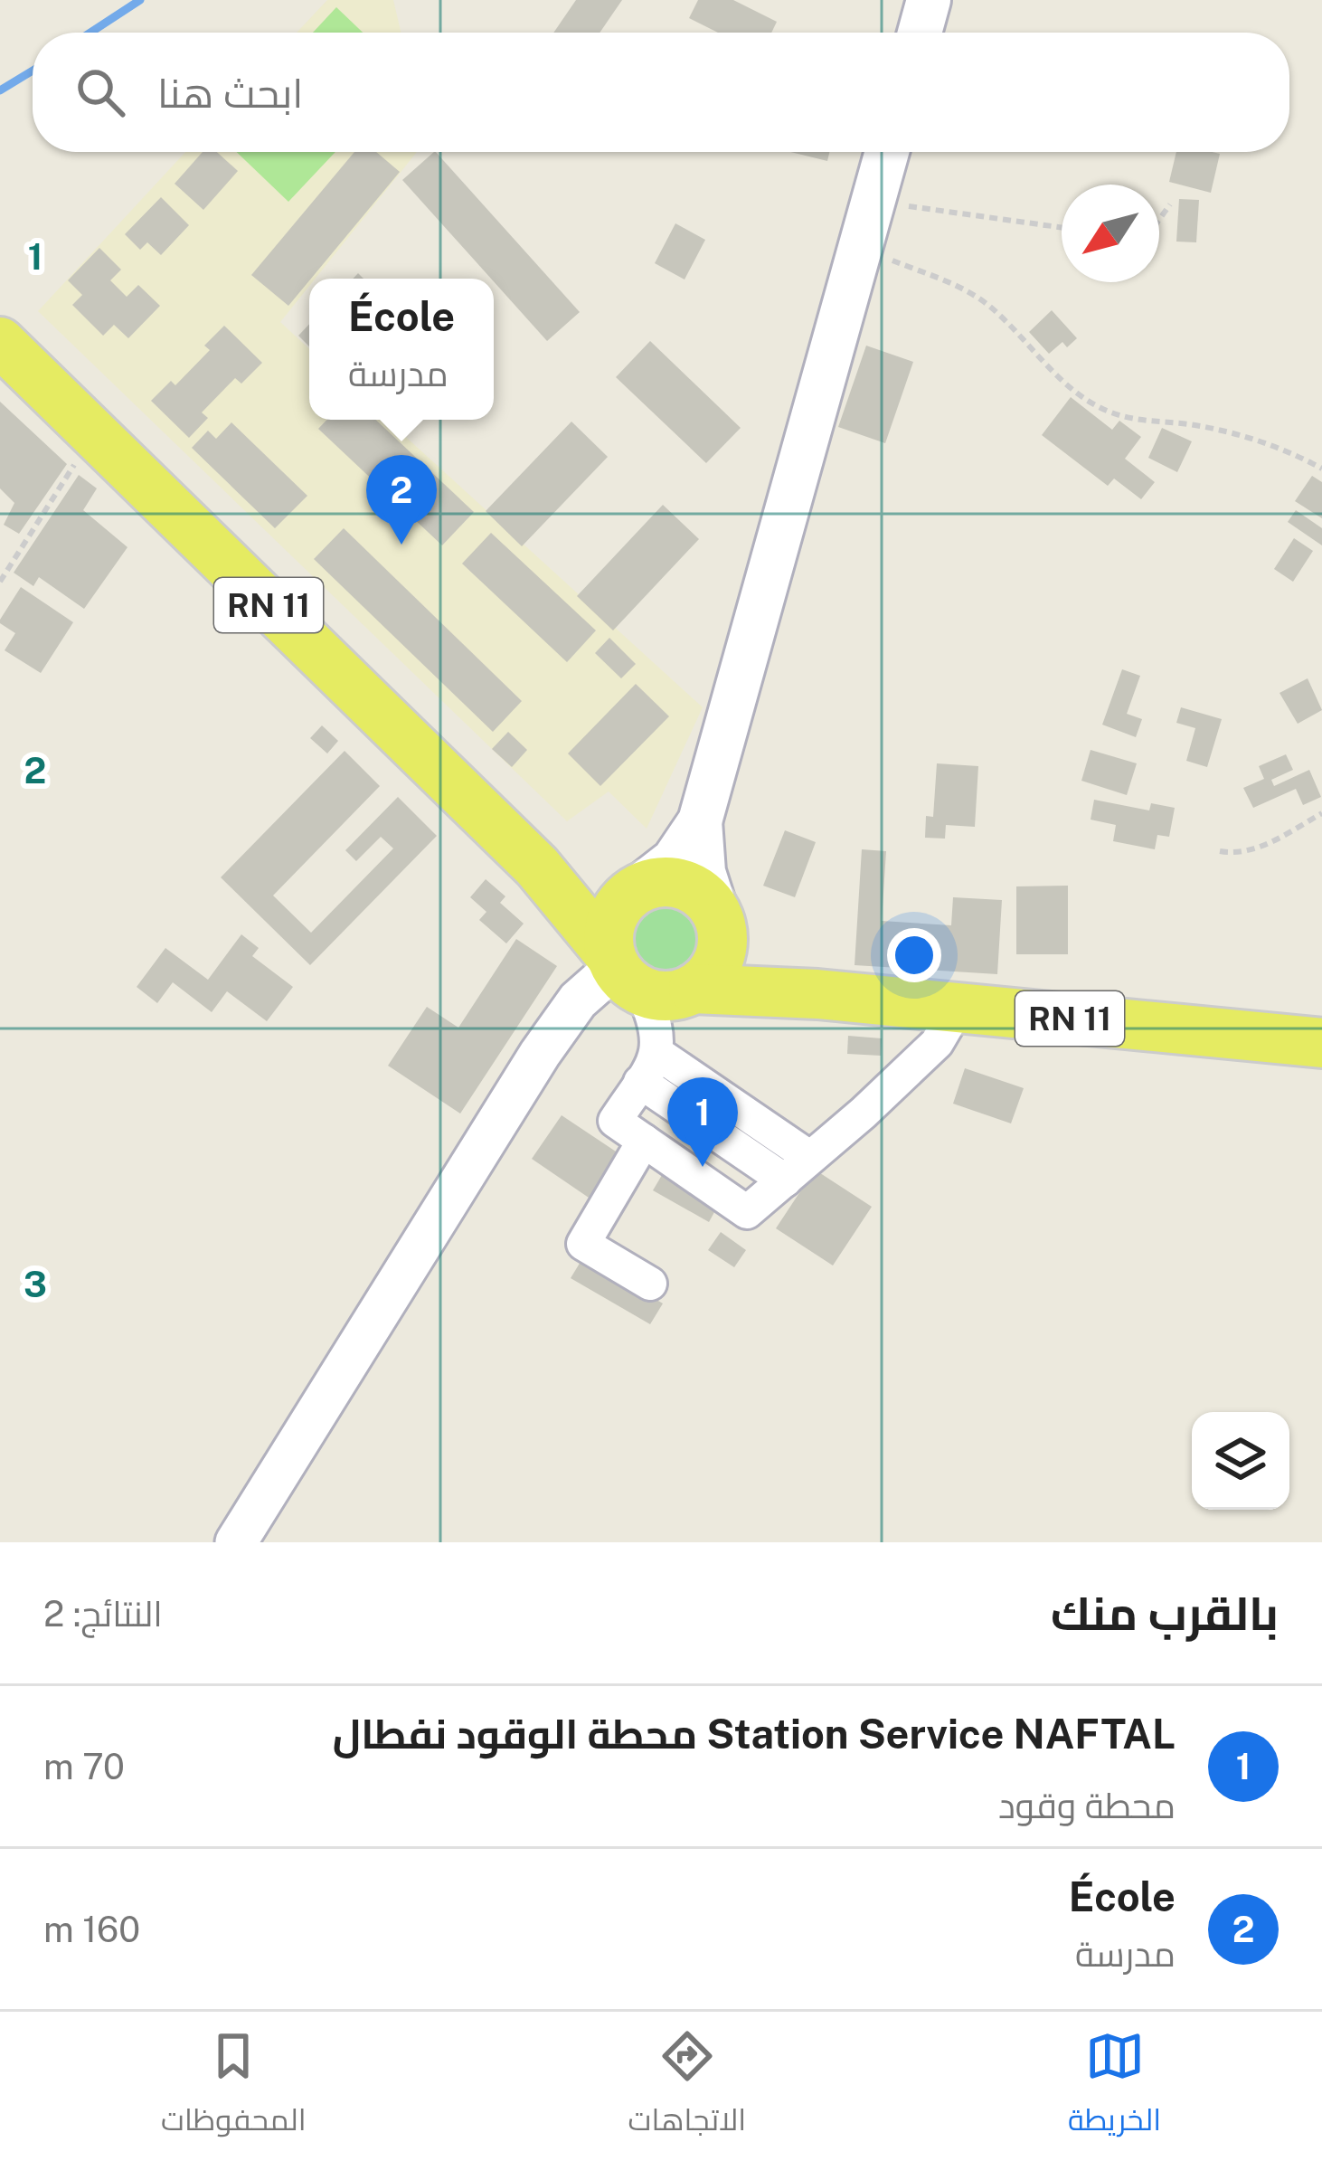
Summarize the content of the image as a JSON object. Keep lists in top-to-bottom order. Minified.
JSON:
{"streets":{"main road":["RN 11"]},"north":"bottom left","page":{"search":"ابحث هنا","popup":["École","مدرسة"],"pins":["2","1"],"heading":["بالقرب منك","النتائج: 2"],"list":[{"mark":"1","name":"Station Service NAFTAL محطة الوقود نفطال","note":"محطة وقود","value":"70 m"},{"mark":"2","name":"École","note":"مدرسة","value":"160 m"}],"nav":["الخريطة","الاتجاهات","المحفوظات"]},"grid":{"rows":["1","2","3"]}}
